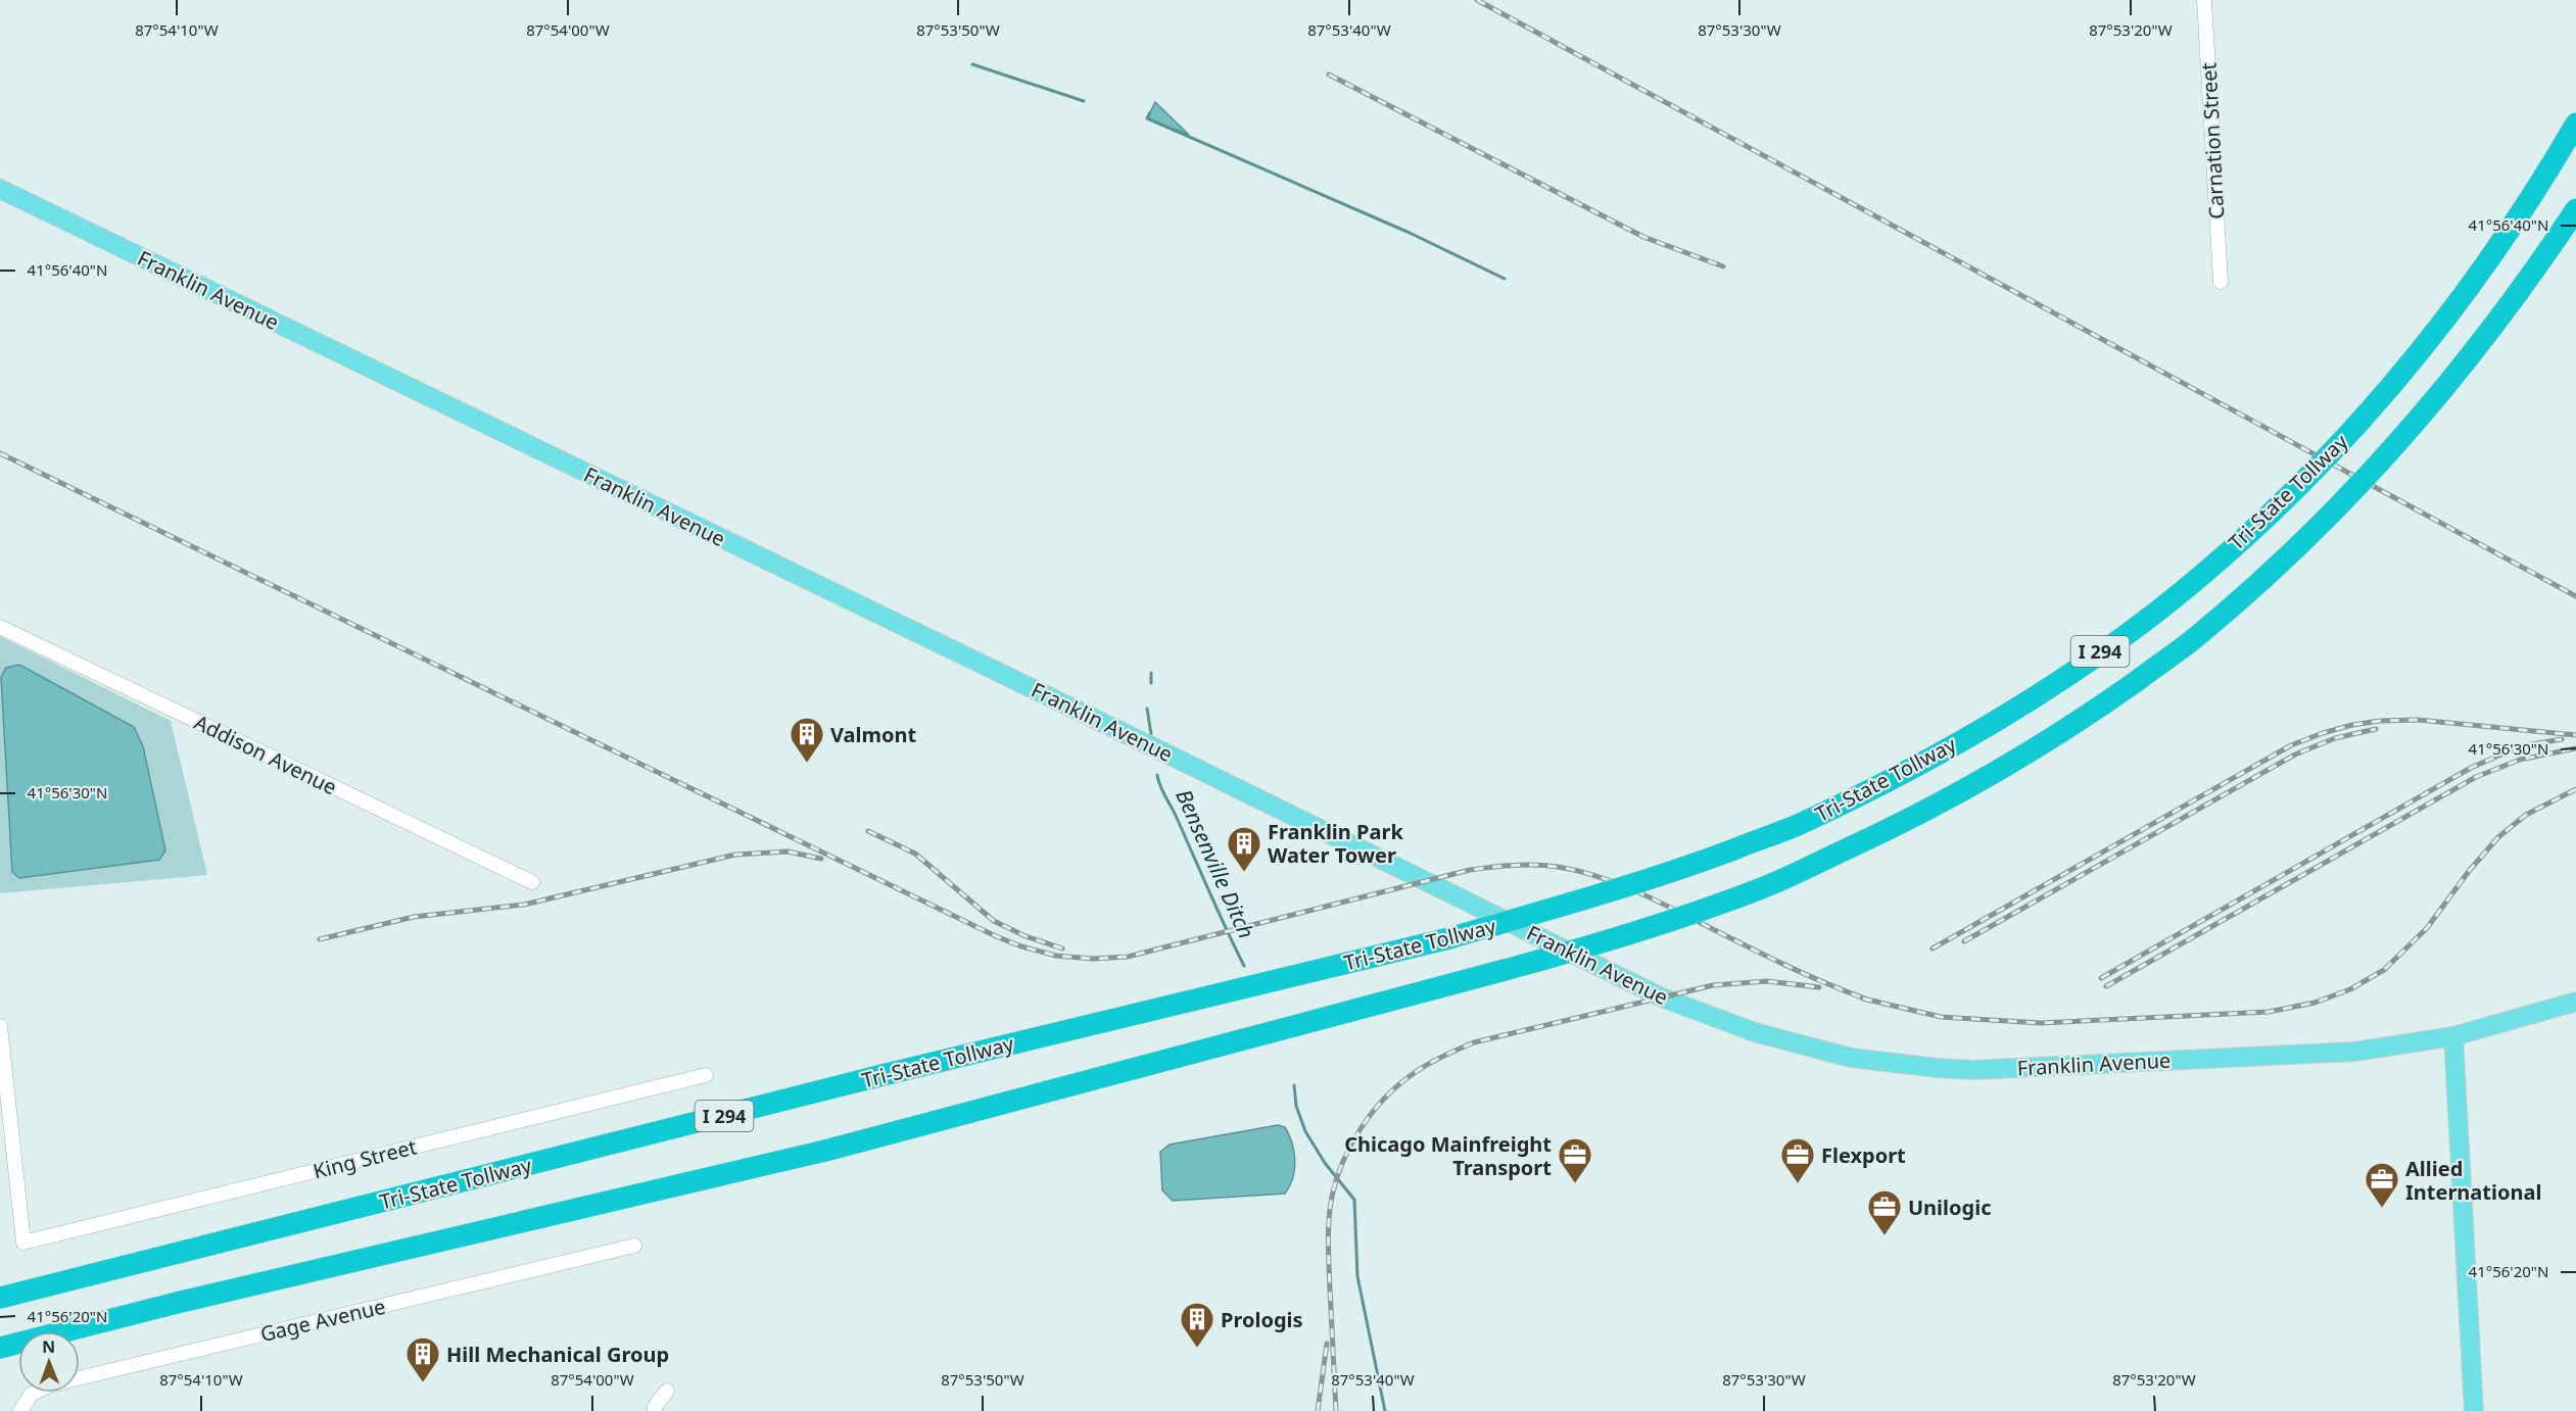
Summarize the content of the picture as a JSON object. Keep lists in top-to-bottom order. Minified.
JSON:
{"streets":{"highway":["Tri-State Tollway","I 294"],"main road":["Franklin Avenue"],"street":["Carnation Street","Addison Avenue","King Street","Gage Avenue"]},"water":["Bensenville Ditch"],"places":{"building":["Valmont","Franklin Park Water Tower","Prologis","Hill Mechanical Group"],"office":["Chicago Mainfreight Transport","Flexport","Allied International","Unilogic"]},"north":"top","coordinates":["87°54'10\"W","87°54'00\"W","87°53'50\"W","87°53'40\"W","87°53'30\"W","87°53'20\"W","41°56'40\"N","41°56'30\"N","41°56'20\"N"]}
